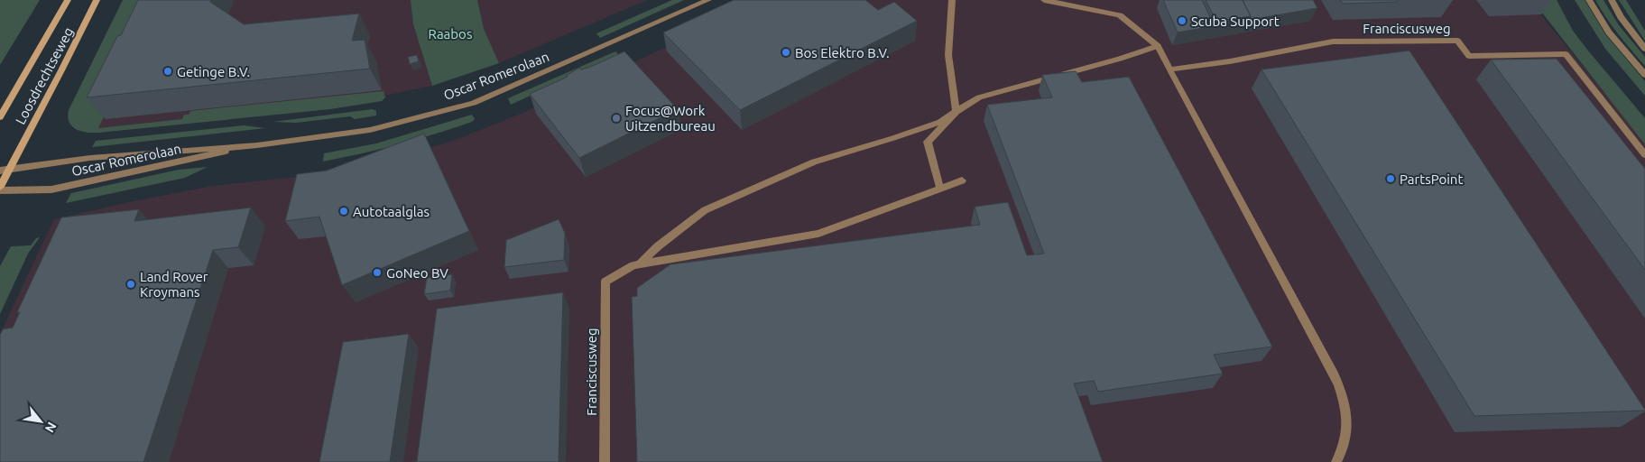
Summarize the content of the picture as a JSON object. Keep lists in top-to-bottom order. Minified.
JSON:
{"streets":{"main road":["Loosdrechtseweg"],"street":["Franciscusweg","Oscar Romerolaan"]},"crossings":[["Loosdrechtseweg","Oscar Romerolaan"]],"parks":["Raabos"],"places":["Scuba Support","Bos Elektro B.V.","Getinge B.V.","Focus@Work Uitzendbureau","PartsPoint","Autotaalglas","GoNeo BV","Land Rover Kroymans"],"north":"bottom right"}
